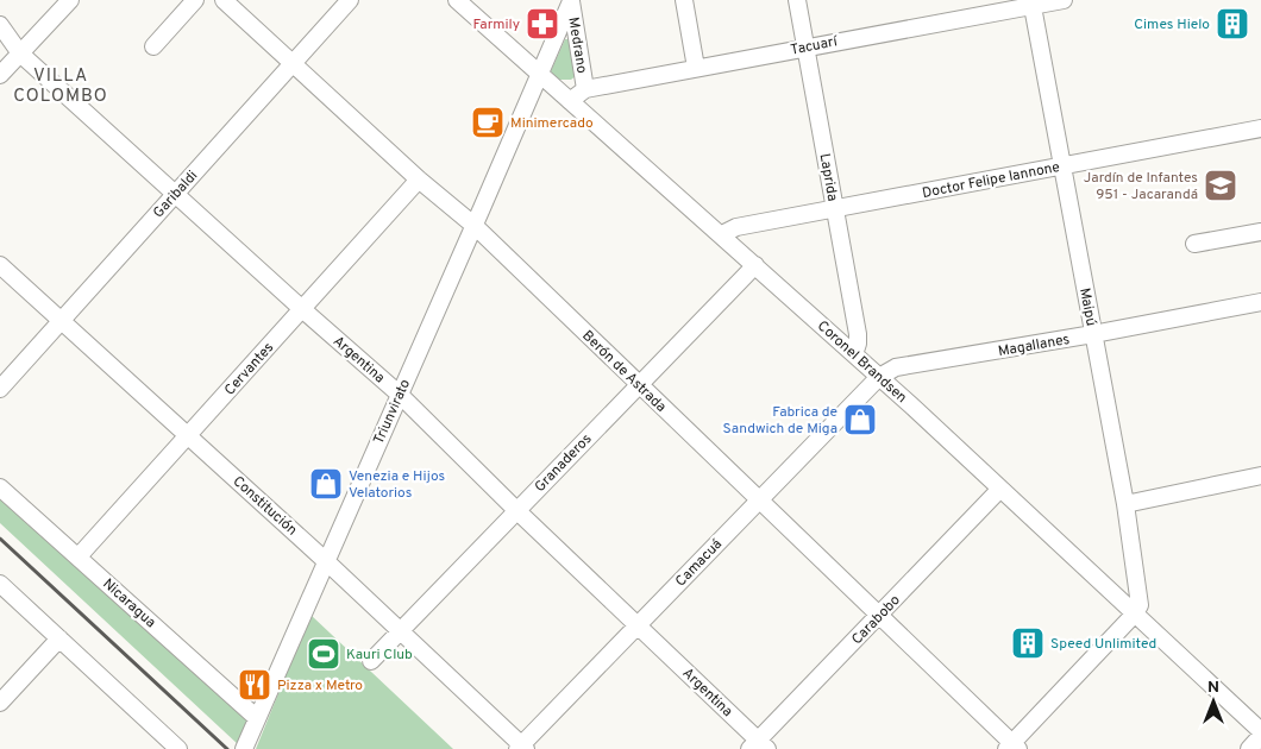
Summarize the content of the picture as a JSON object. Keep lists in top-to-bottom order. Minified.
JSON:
{"streets":{"street":["Medrano","Tacuarí","Laprida","Doctor Felipe Iannone","Garibaldi","Maipú","Magallanes","Argentina","Coronel Brandsen","Cervantes","Berón de Astrada","Triunvirato","Granaderos","Constitución","Camacuá","Nicaragua","Carabobo"]},"crossings":[["Medrano","Tacuarí"],["Medrano","Coronel Brandsen"],["Medrano","Triunvirato"],["Tacuarí","Laprida"],["Tacuarí","Maipú"],["Tacuarí","Coronel Brandsen"],["Laprida","Doctor Felipe Iannone"],["Laprida","Coronel Brandsen"],["Doctor Felipe Iannone","Maipú"],["Doctor Felipe Iannone","Coronel Brandsen"],["Garibaldi","Argentina"],["Garibaldi","Berón de Astrada"],["Garibaldi","Constitución"],["Maipú","Magallanes"],["Maipú","Coronel Brandsen"],["Magallanes","Coronel Brandsen"],["Magallanes","Camacuá"],["Argentina","Cervantes"],["Argentina","Triunvirato"],["Argentina","Granaderos"],["Argentina","Camacuá"],["Argentina","Carabobo"],["Coronel Brandsen","Triunvirato"],["Coronel Brandsen","Granaderos"],["Coronel Brandsen","Camacuá"],["Coronel Brandsen","Carabobo"],["Cervantes","Berón de Astrada"],["Cervantes","Constitución"],["Cervantes","Nicaragua"],["Berón de Astrada","Triunvirato"],["Berón de Astrada","Granaderos"],["Berón de Astrada","Camacuá"],["Berón de Astrada","Carabobo"],["Triunvirato","Constitución"],["Triunvirato","Nicaragua"],["Granaderos","Constitución"],["Constitución","Camacuá"]],"districts":["VILLA COLOMBO"],"places":{"pharmacy":["Farmily"],"building":["Cimes Hielo","Speed Unlimited"],"cafe":["Minimercado"],"school or university":["Jardín de Infantes 951 - Jacarandá"],"shop":["Fabrica de Sandwich de Miga","Venezia e Hijos Velatorios"],"sports":["Kauri Club"],"restaurant":["Pizza x Metro"]},"north":"top"}
